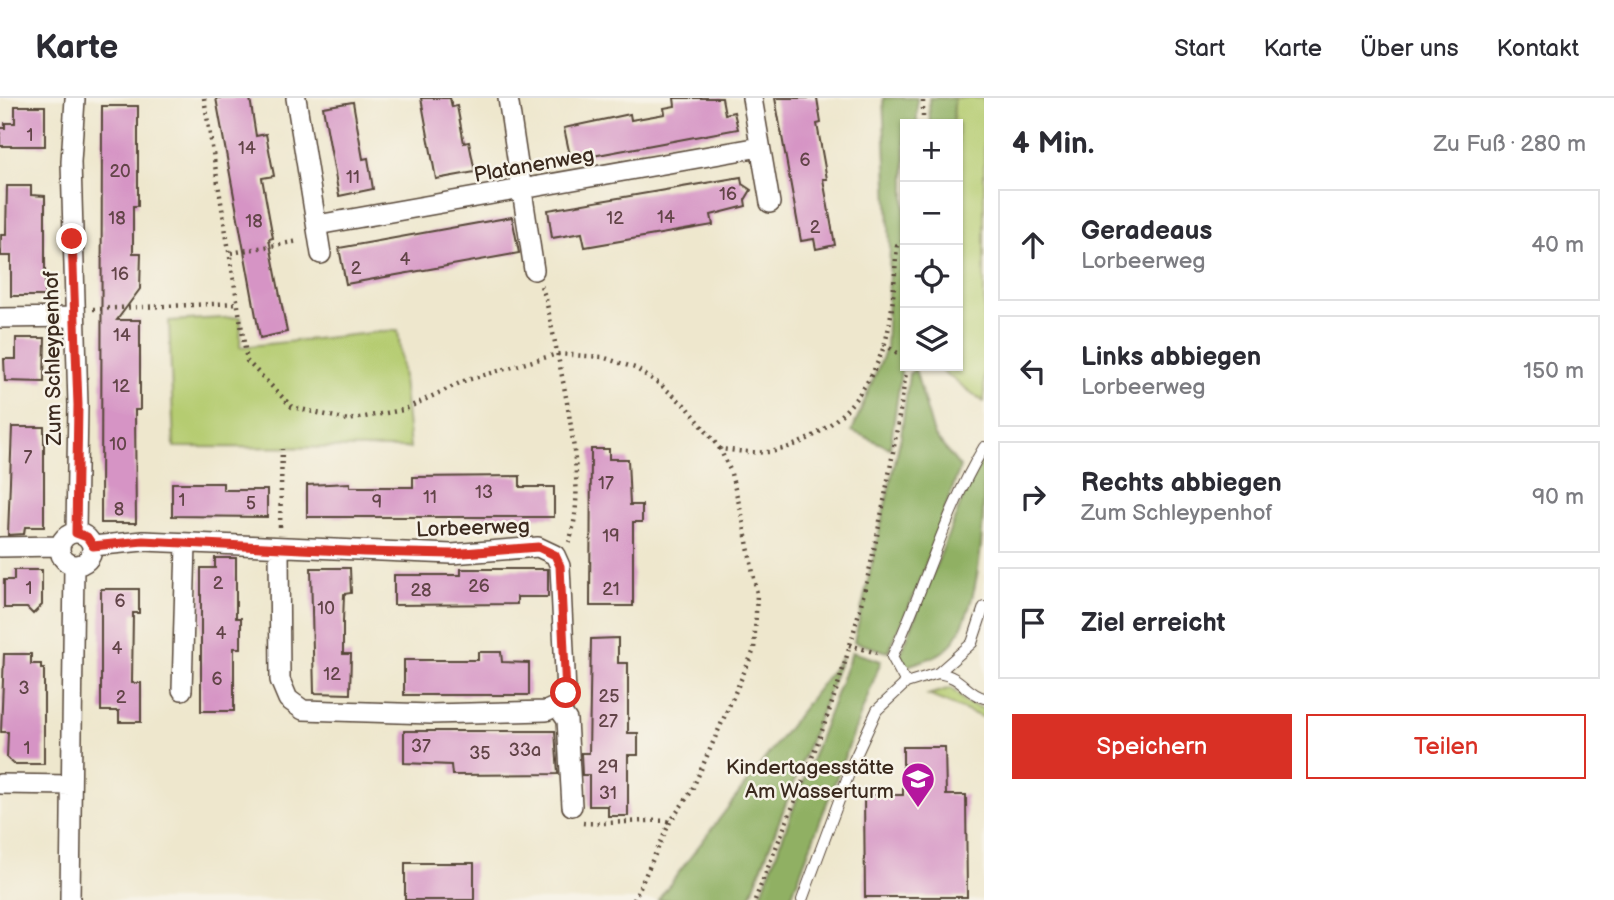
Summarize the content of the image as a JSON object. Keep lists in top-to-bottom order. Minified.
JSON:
{"streets":{"street":["Platanenweg","Zum Schleypenhof","Lorbeerweg"]},"crossings":[["Zum Schleypenhof","Lorbeerweg"]],"places":{"school or university":["Kindertagesstätte Am Wasserturm"]},"house_numbers":["1","14","6","20","11","16","14","18","12","18","2","4","2","16","14","12","10","7","17","13","11","1","9","5","8","19","2","26","1","21","28","6","10","4","4","12","6","3","25","2","27","37","1","33a","35","29","31"],"page":{"header":"Karte","nav":["Start","Karte","Über uns","Kontakt"],"heading":["4 Min.","Zu Fuß · 280 m"],"map_buttons":["+","−"],"list":[["Geradeaus","Lorbeerweg","40 m"],["Links abbiegen","Lorbeerweg","150 m"],["Rechts abbiegen","Zum Schleypenhof","90 m"],"Ziel erreicht"],"buttons":["Speichern","Teilen"]}}
